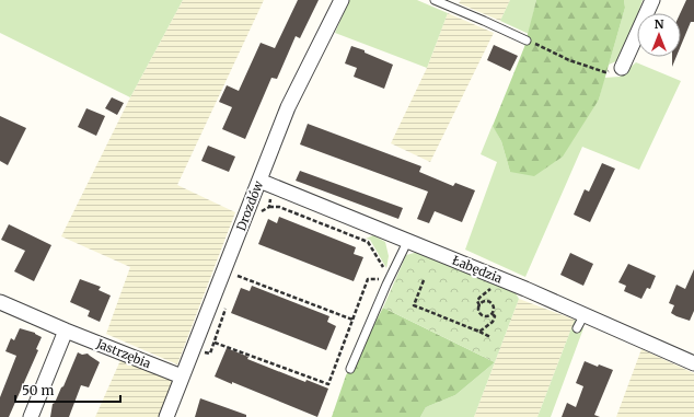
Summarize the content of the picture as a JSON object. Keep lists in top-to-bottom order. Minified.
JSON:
{"streets":{"street":["Drozdów","Łabędzia","Jastrzębia"]},"crossings":[["Drozdów","Łabędzia"],["Drozdów","Jastrzębia"]],"scale_bar":"50 m","north":"top"}
